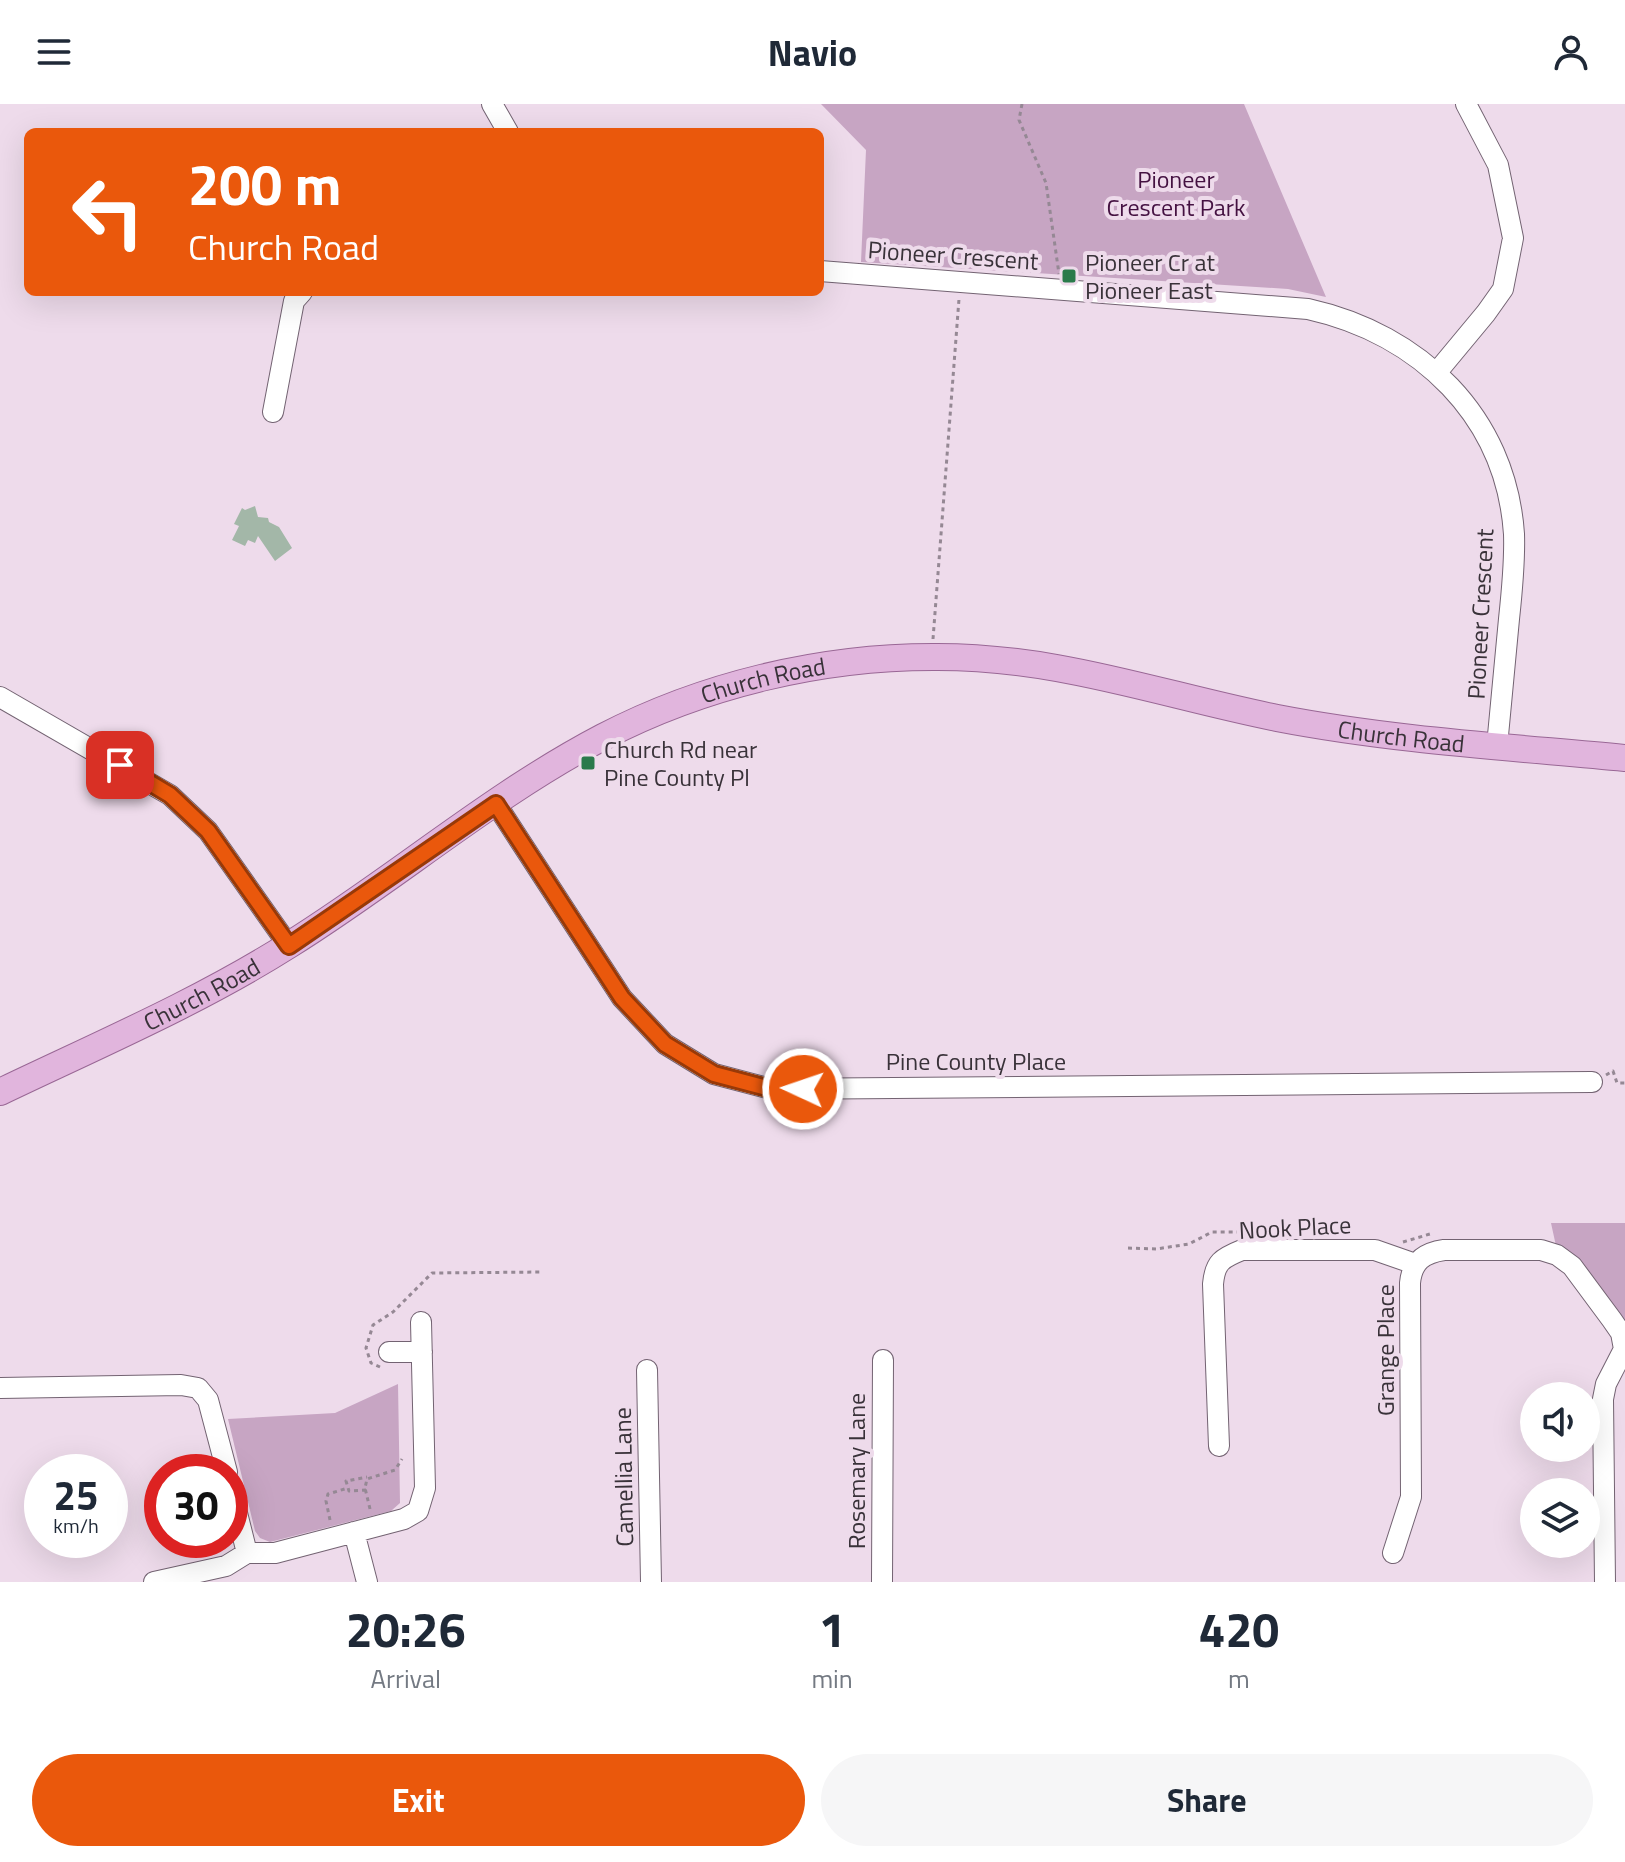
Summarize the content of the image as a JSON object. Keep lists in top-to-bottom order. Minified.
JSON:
{"streets":{"main road":["Church Road"],"street":["Pioneer Crescent","Pine County Place","Nook Place","Grange Place","Rosemary Lane","Camellia Lane"]},"crossings":[["Pioneer Crescent","Church Road"],["Church Road","Pine County Place"],["Nook Place","Grange Place"]],"parks":["Pioneer Crescent Park"],"places":{"transit":["Pioneer Cr at Pioneer East","Church Rd near Pine County Pl"]},"page":{"header":"Navio","turn":["200 m","Church Road"],"speed":"25 km/h","limit":"30","eta":["20:26","Arrival","1","min","420","m"],"buttons":["Exit","Share"]}}
